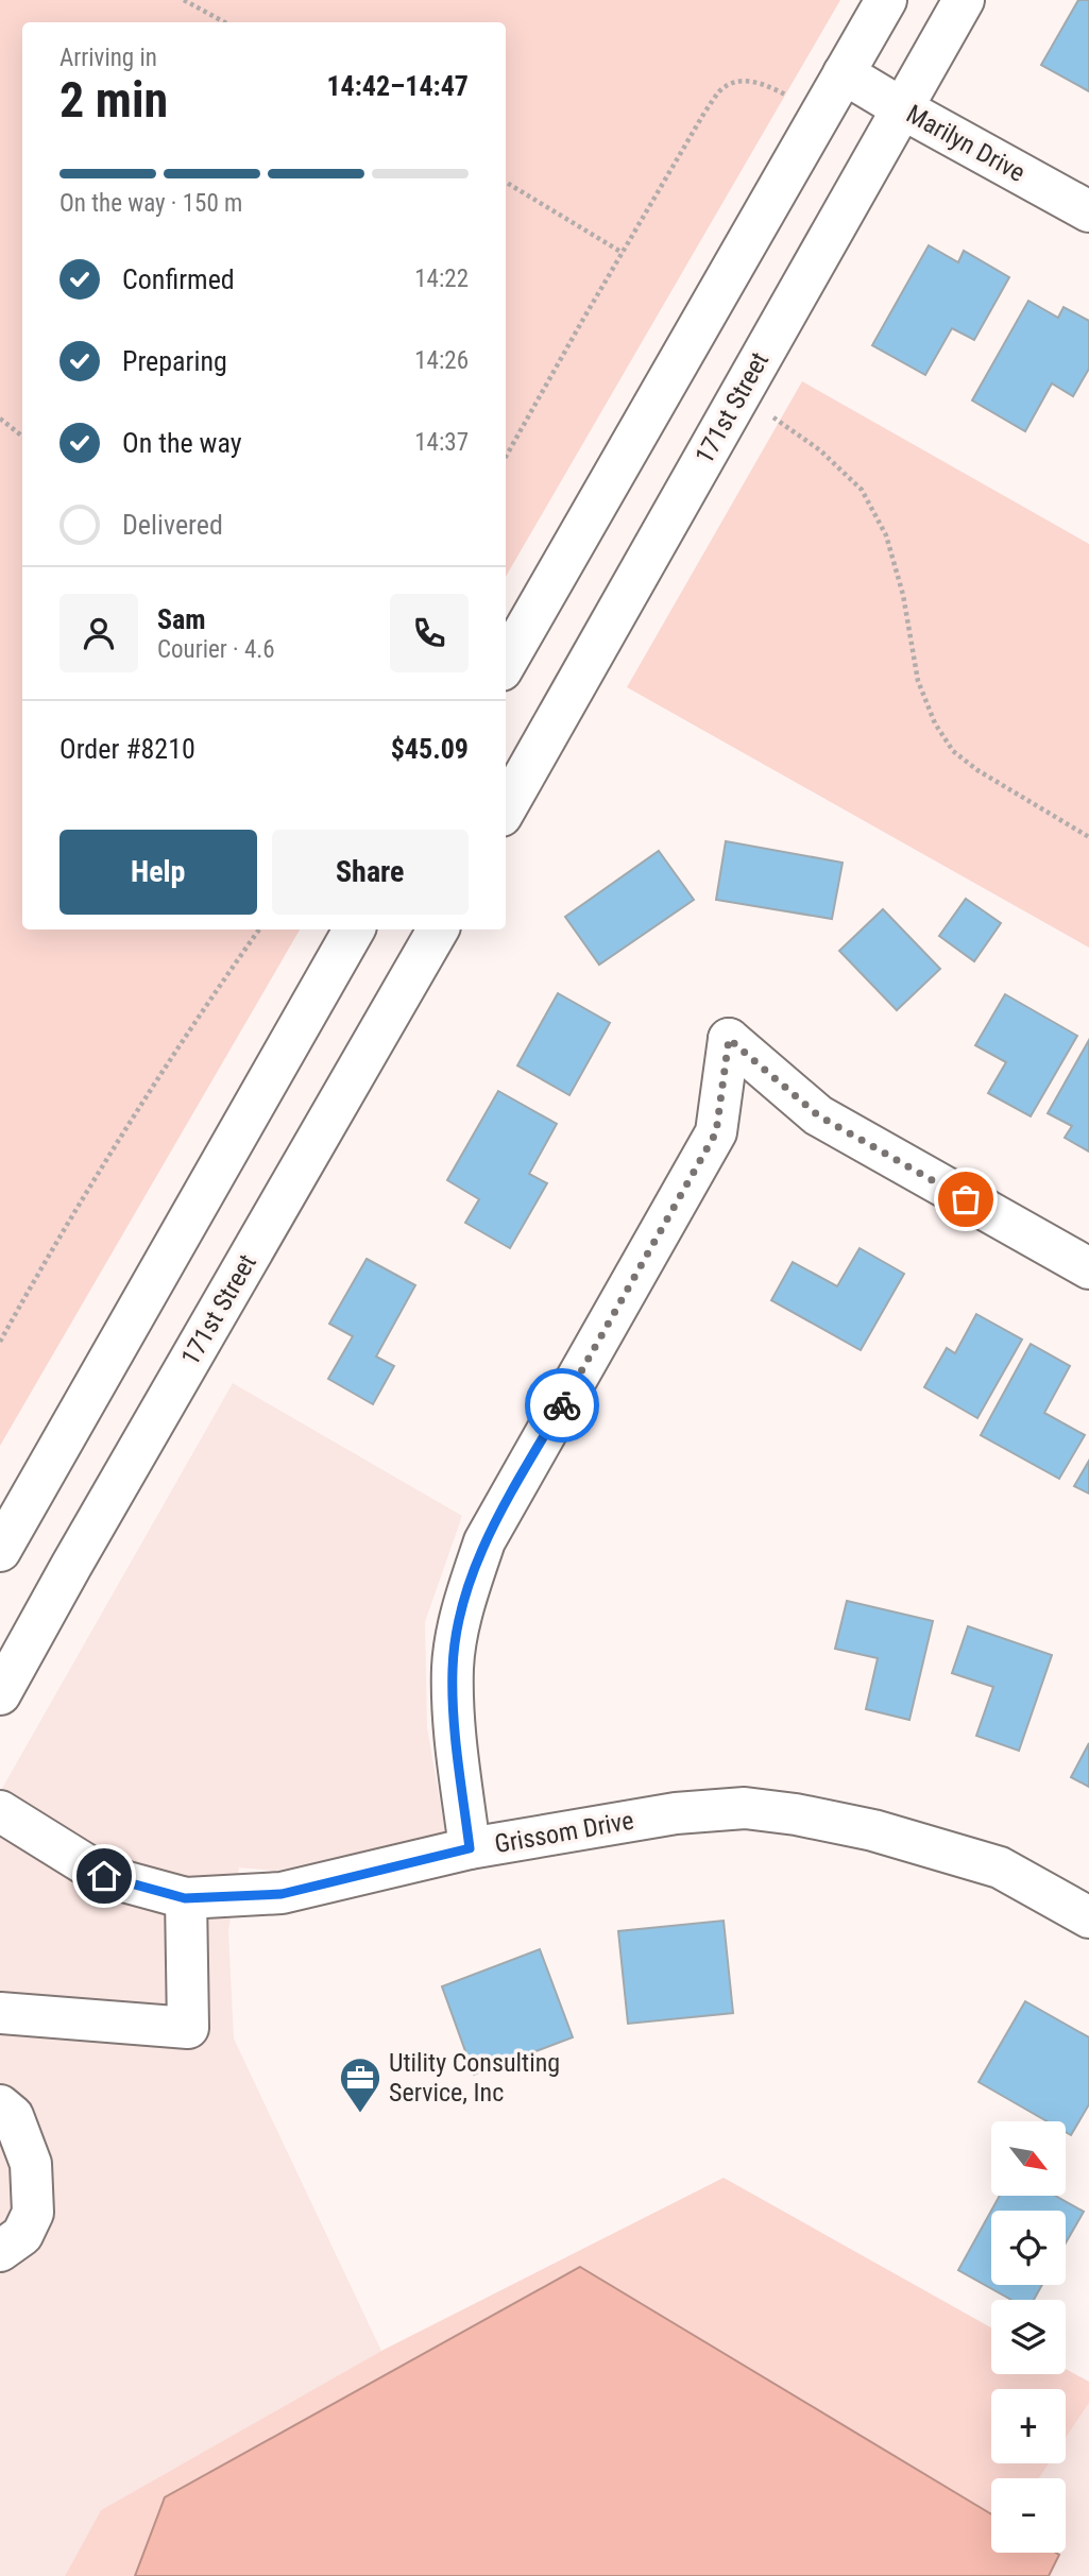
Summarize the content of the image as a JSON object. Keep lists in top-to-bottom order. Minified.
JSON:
{"streets":{"street":["Marilyn Drive","171st Street","Grissom Drive"]},"crossings":[["Marilyn Drive","171st Street"]],"places":{"office":["Utility Consulting Service, Inc"]},"north":"bottom right","page":{"heading":["2 min","Arriving in","14:42–14:47"],"panel":["Sam","Courier · 4.6","Order #8210","$45.09"],"bar":"On the way · 150 m","list":[["Confirmed","14:22"],["Preparing","14:26"],["On the way","14:37"],"Delivered"],"buttons":["Help","Share"],"map_buttons":["+","−"]}}
